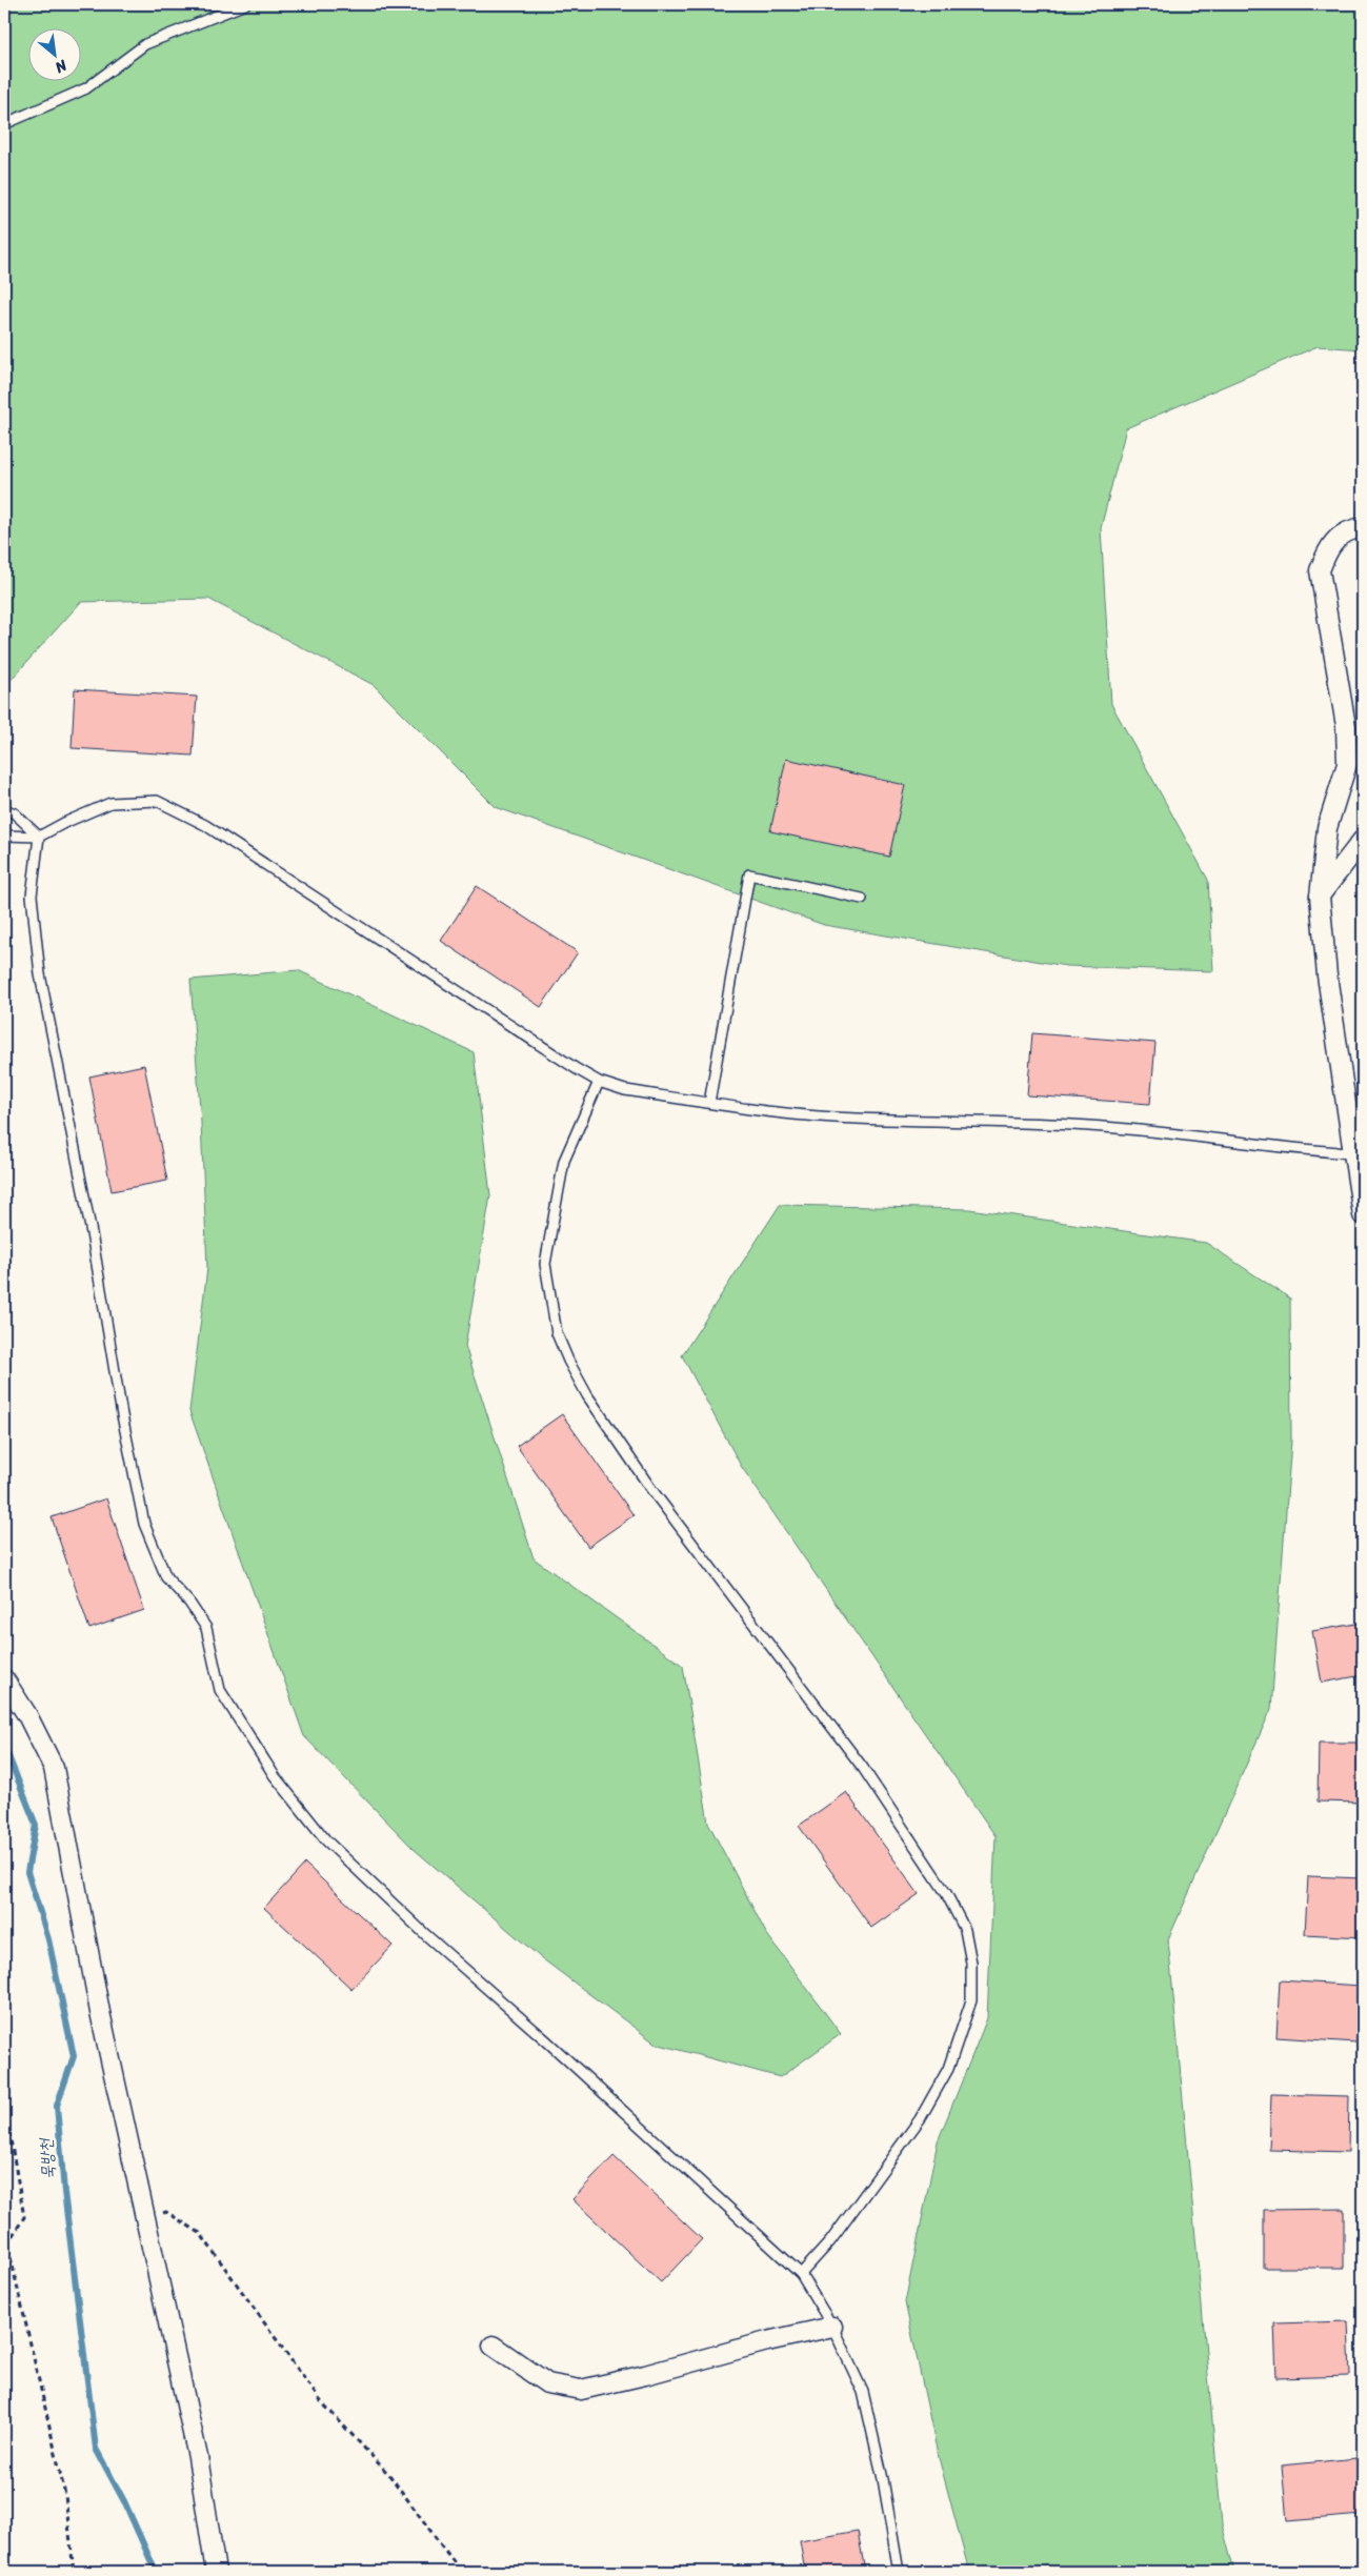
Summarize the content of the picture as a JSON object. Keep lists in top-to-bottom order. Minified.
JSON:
{"water":["묵방천"],"north":"bottom right"}
